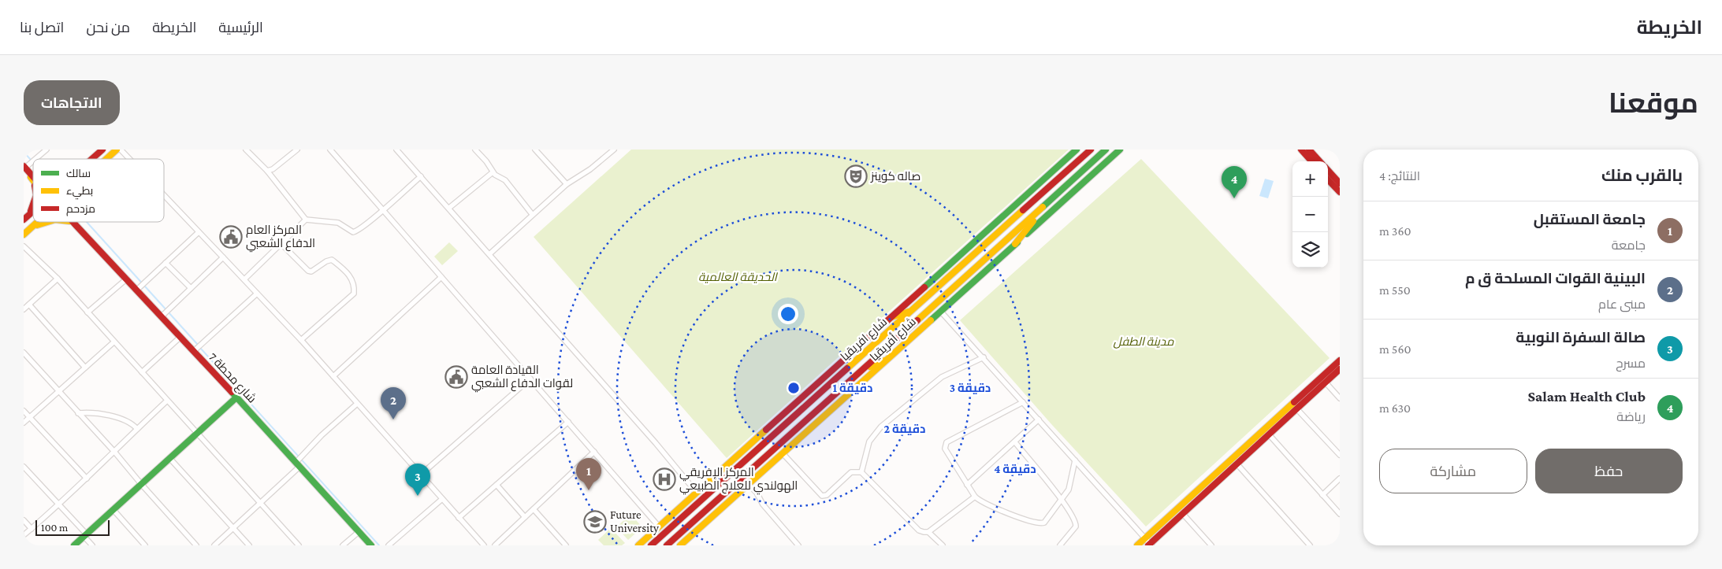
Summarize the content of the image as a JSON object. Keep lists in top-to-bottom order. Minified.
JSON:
{"streets":{"main road":["شارع افريقيا","شارع أفريقيا","شارع محطة 7"]},"parks":["الحديقة العالمية","مدينة الطفل"],"places":{"theatre":["صاله كوينز"],"public building":["المركز العام الدفاع الشعبي","القيادة العامة لقوات الدفاع الشعبي"],"hospital":["المركز الإفريقي الهولندي للعلاج الطبيعي"],"school or university":["Future University"]},"legend":["سالك","بطيء","مزدحم"],"scale_bar":"100 m","page":{"header":"الخريطة","nav":["الرئيسية","الخريطة","من نحن","اتصل بنا"],"title":"موقعنا","buttons":["الاتجاهات",["حفظ","مشاركة"]],"heading":["بالقرب منك","النتائج: 4"],"map_buttons":["+","−"],"pins":["4","2","1","3"],"list":[{"mark":"1","name":"جامعة المستقبل","note":"جامعة","value":"360 m"},{"mark":"2","name":"البينية القوات المسلحة ق م","note":"مبنى عام","value":"550 m"},{"mark":"3","name":"صالة السفرة النوبية","note":"مسرح","value":"560 m"},{"mark":"4","name":"Salam Health Club","note":"رياضة","value":"630 m"}],"scale":"100 m"},"rings":["1 دقيقة","3 دقيقة","2 دقيقة","4 دقيقة"]}
